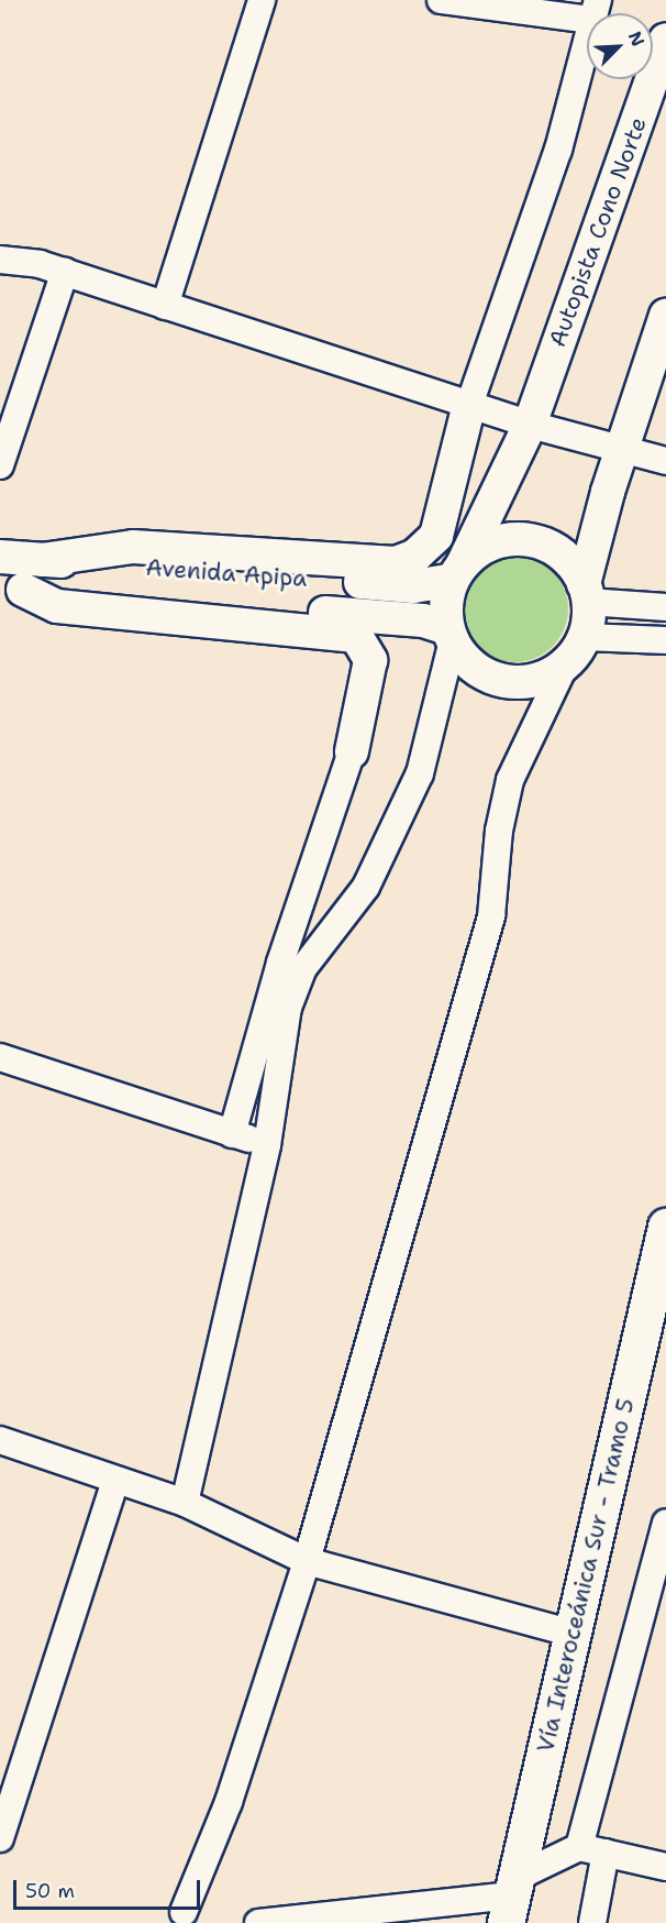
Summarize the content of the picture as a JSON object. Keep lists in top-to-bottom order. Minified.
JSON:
{"streets":{"highway":["Vía Interoceánica Sur - Tramo 5"],"main road":["Autopista Cono Norte","Avenida Apipa"]},"crossings":[["Autopista Cono Norte","Avenida Apipa"]],"scale_bar":"50 m","north":"top right"}
